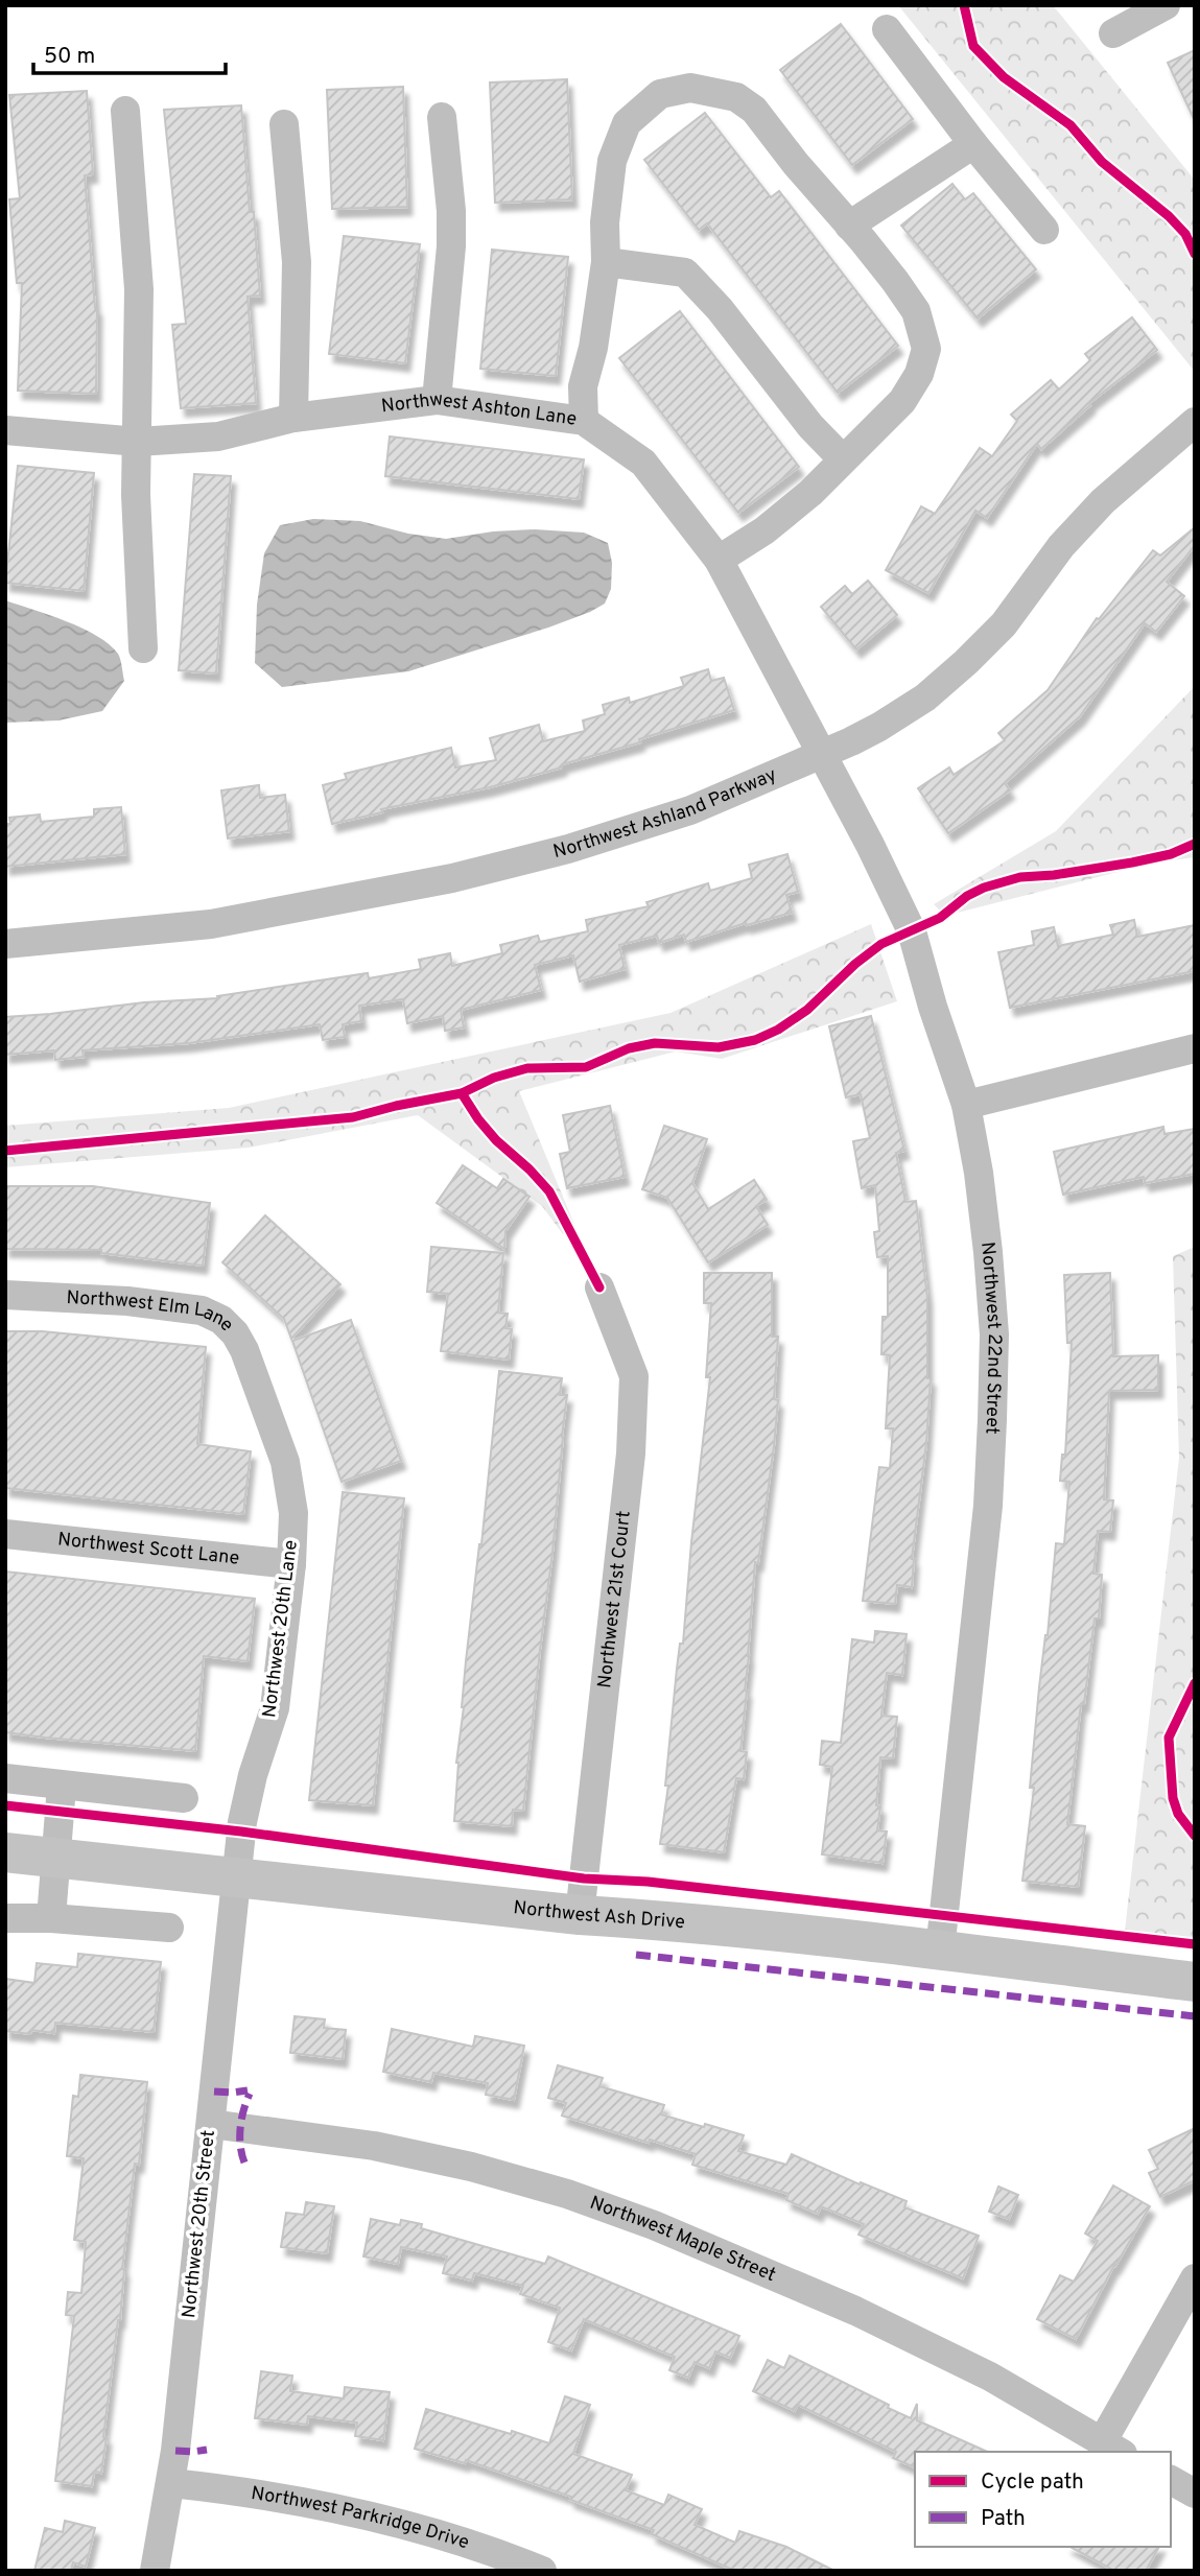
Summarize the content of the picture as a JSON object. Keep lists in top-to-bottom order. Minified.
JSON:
{"streets":{"street":["Northwest Ashton Lane","Northwest Ashland Parkway","Northwest Elm Lane","Northwest 22nd Street","Northwest Scott Lane","Northwest 21st Court","Northwest 20th Lane","Northwest Ash Drive","Northwest 20th Street","Northwest Maple Street","Northwest Parkridge Drive"]},"crossings":[["Northwest Ashton Lane","Northwest Ashland Parkway"],["Northwest Ashton Lane","Northwest 22nd Street"],["Northwest Ashland Parkway","Northwest 22nd Street"],["Northwest Elm Lane","Northwest 20th Lane"],["Northwest 22nd Street","Northwest Ash Drive"],["Northwest Scott Lane","Northwest 20th Lane"],["Northwest 21st Court","Northwest Ash Drive"],["Northwest 20th Lane","Northwest Ash Drive"],["Northwest 20th Lane","Northwest 20th Street"],["Northwest Ash Drive","Northwest 20th Street"],["Northwest 20th Street","Northwest Maple Street"],["Northwest 20th Street","Northwest Parkridge Drive"]],"legend":["Cycle path","Path"],"scale_bar":"50 m"}
